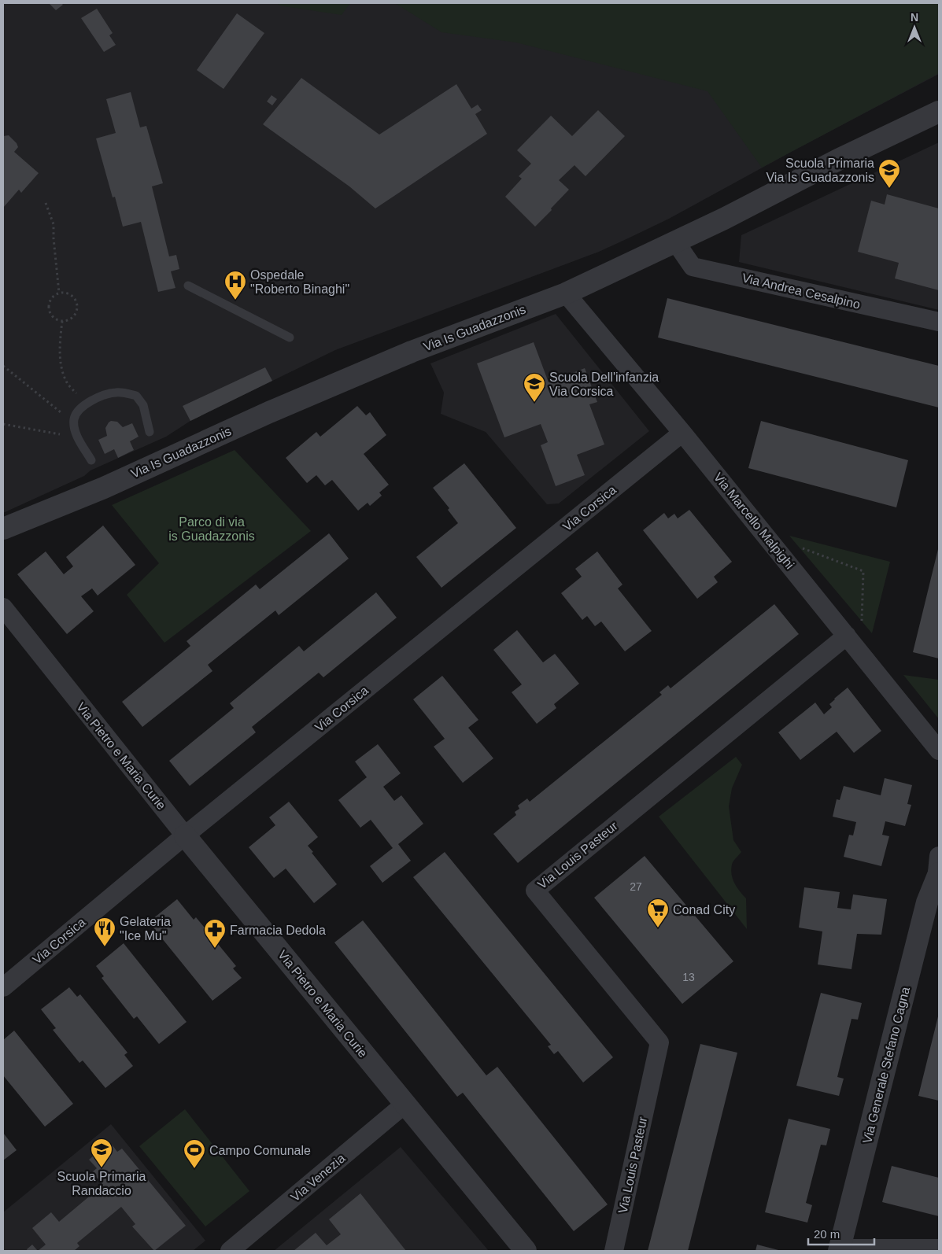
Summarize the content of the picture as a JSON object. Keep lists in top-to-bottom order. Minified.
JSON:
{"streets":{"street":["Via Andrea Cesalpino","Via Is Guadazzonis","Via Corsica","Via Marcello Malpighi","Via Pietro e Maria Curie","Via Louis Pasteur","Via Generale Stefano Cagna","Via Venezia"]},"crossings":[["Via Andrea Cesalpino","Via Is Guadazzonis"],["Via Is Guadazzonis","Via Marcello Malpighi"],["Via Corsica","Via Marcello Malpighi"],["Via Corsica","Via Pietro e Maria Curie"],["Via Marcello Malpighi","Via Louis Pasteur"],["Via Pietro e Maria Curie","Via Venezia"]],"parks":["Parco di via is Guadazzonis"],"places":{"school or university":["Scuola Primaria Via Is Guadazzonis","Scuola Dell'infanzia Via Corsica","Scuola Primaria Randaccio"],"hospital":["Ospedale \"Roberto Binaghi\""],"supermarket":["Conad City"],"restaurant":["Gelateria \"Ice Mu\""],"pharmacy":["Farmacia Dedola"],"sports":["Campo Comunale"]},"house_numbers":["27","13"],"scale_bar":"20 m","north":"top"}
